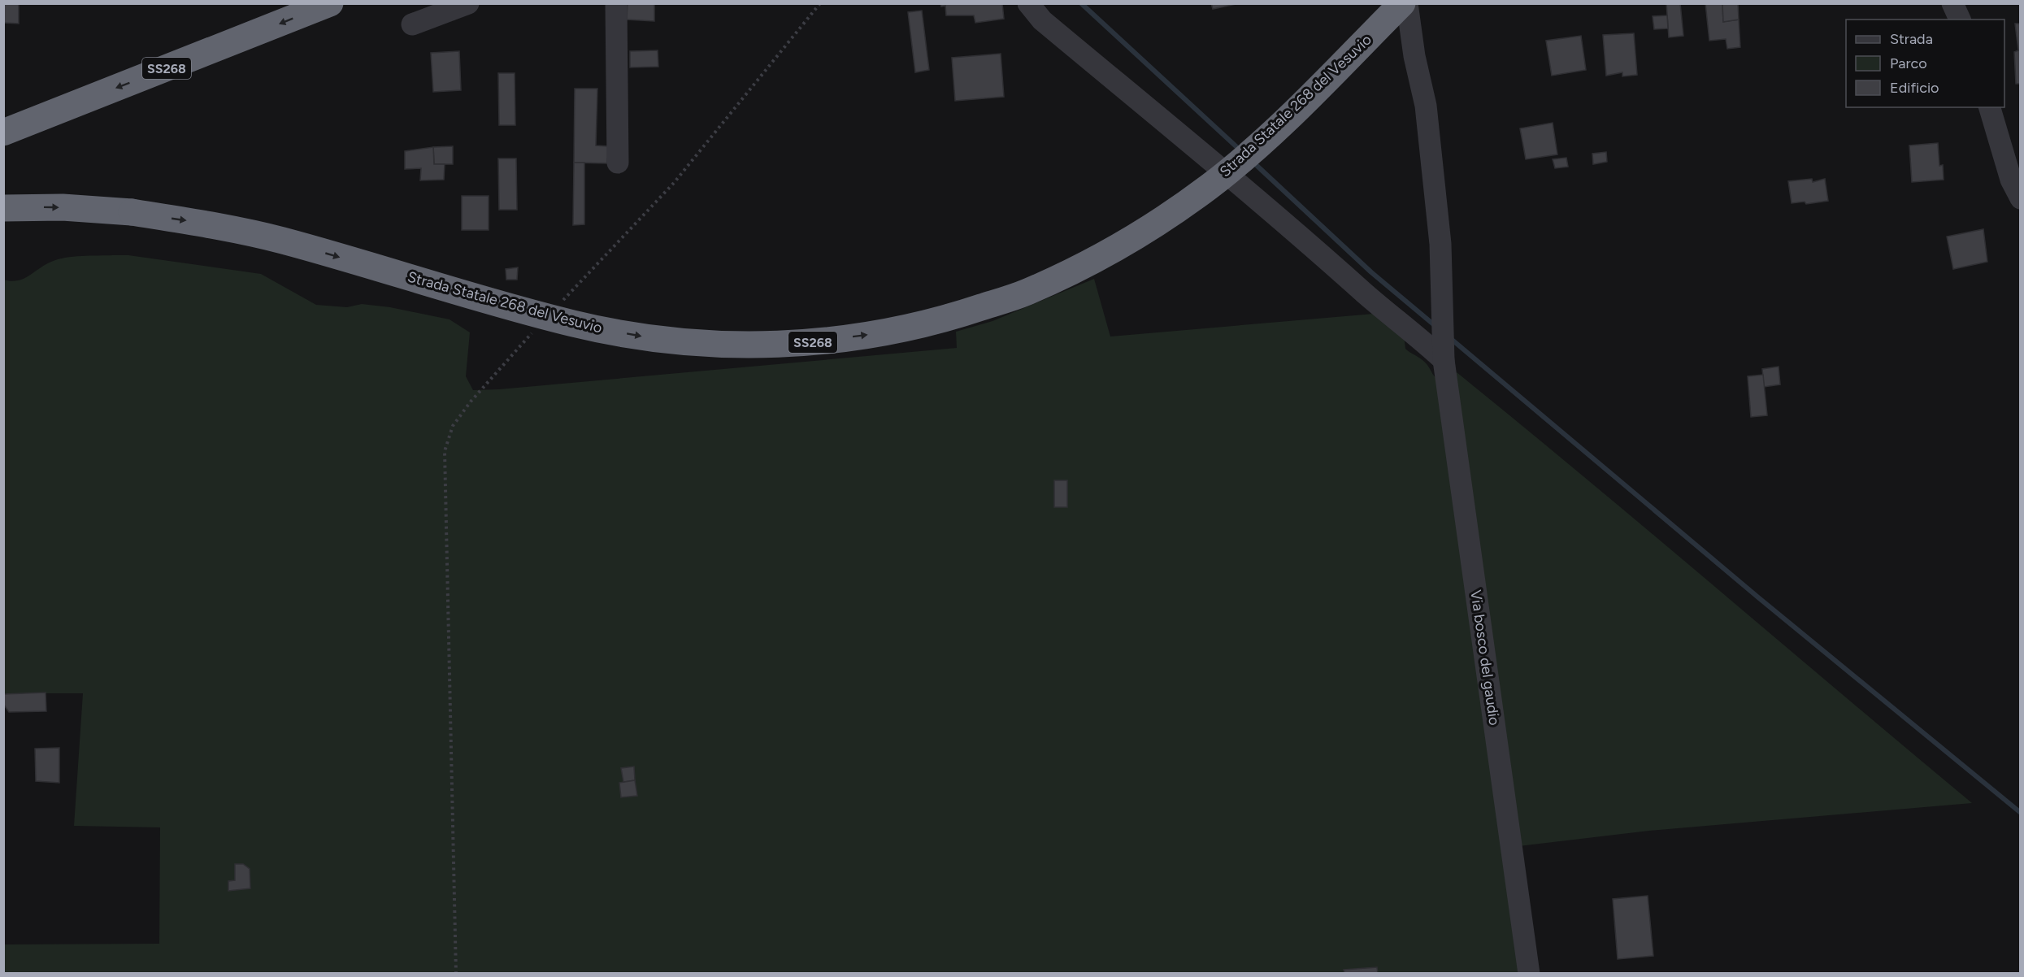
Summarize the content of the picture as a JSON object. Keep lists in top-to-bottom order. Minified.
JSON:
{"streets":{"highway":["SS268","Strada Statale 268 del Vesuvio"],"street":["Via bosco del gaudio"]},"one_way":["Strada Statale 268 del Vesuvio"],"legend":["Strada","Parco","Edificio"]}
